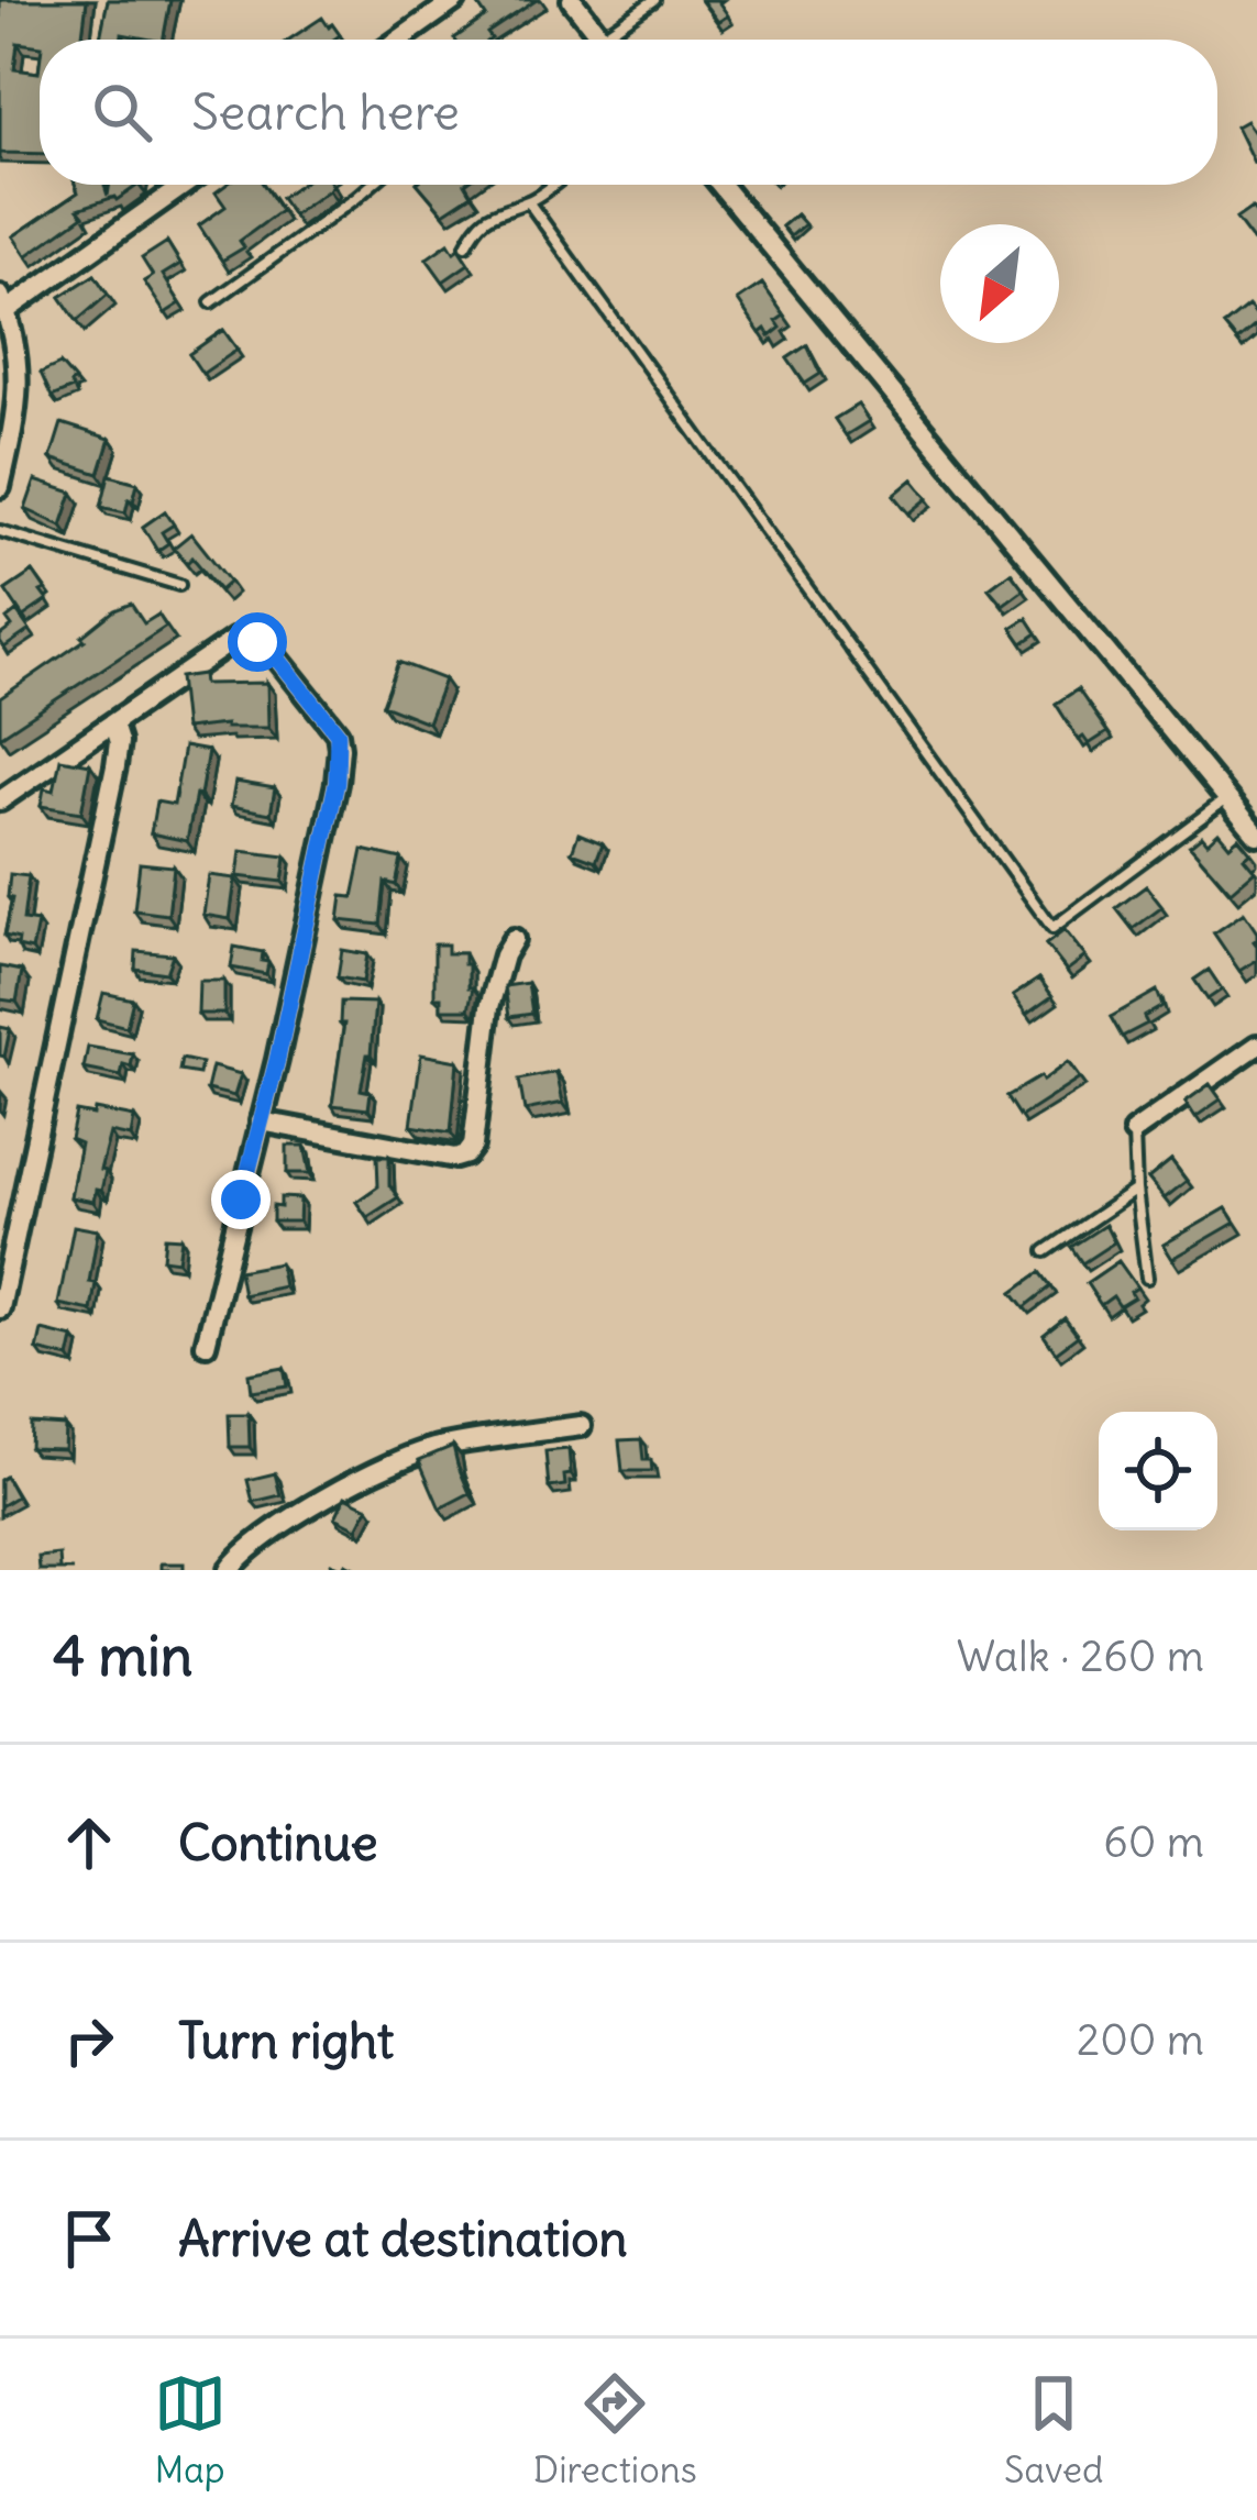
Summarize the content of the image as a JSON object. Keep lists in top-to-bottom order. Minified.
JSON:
{"north":"bottom left","page":{"search":"Search here","heading":["4 min","Walk · 260 m"],"list":[["Continue","60 m"],["Turn right","200 m"],"Arrive at destination"],"nav":["Map","Directions","Saved"]}}
